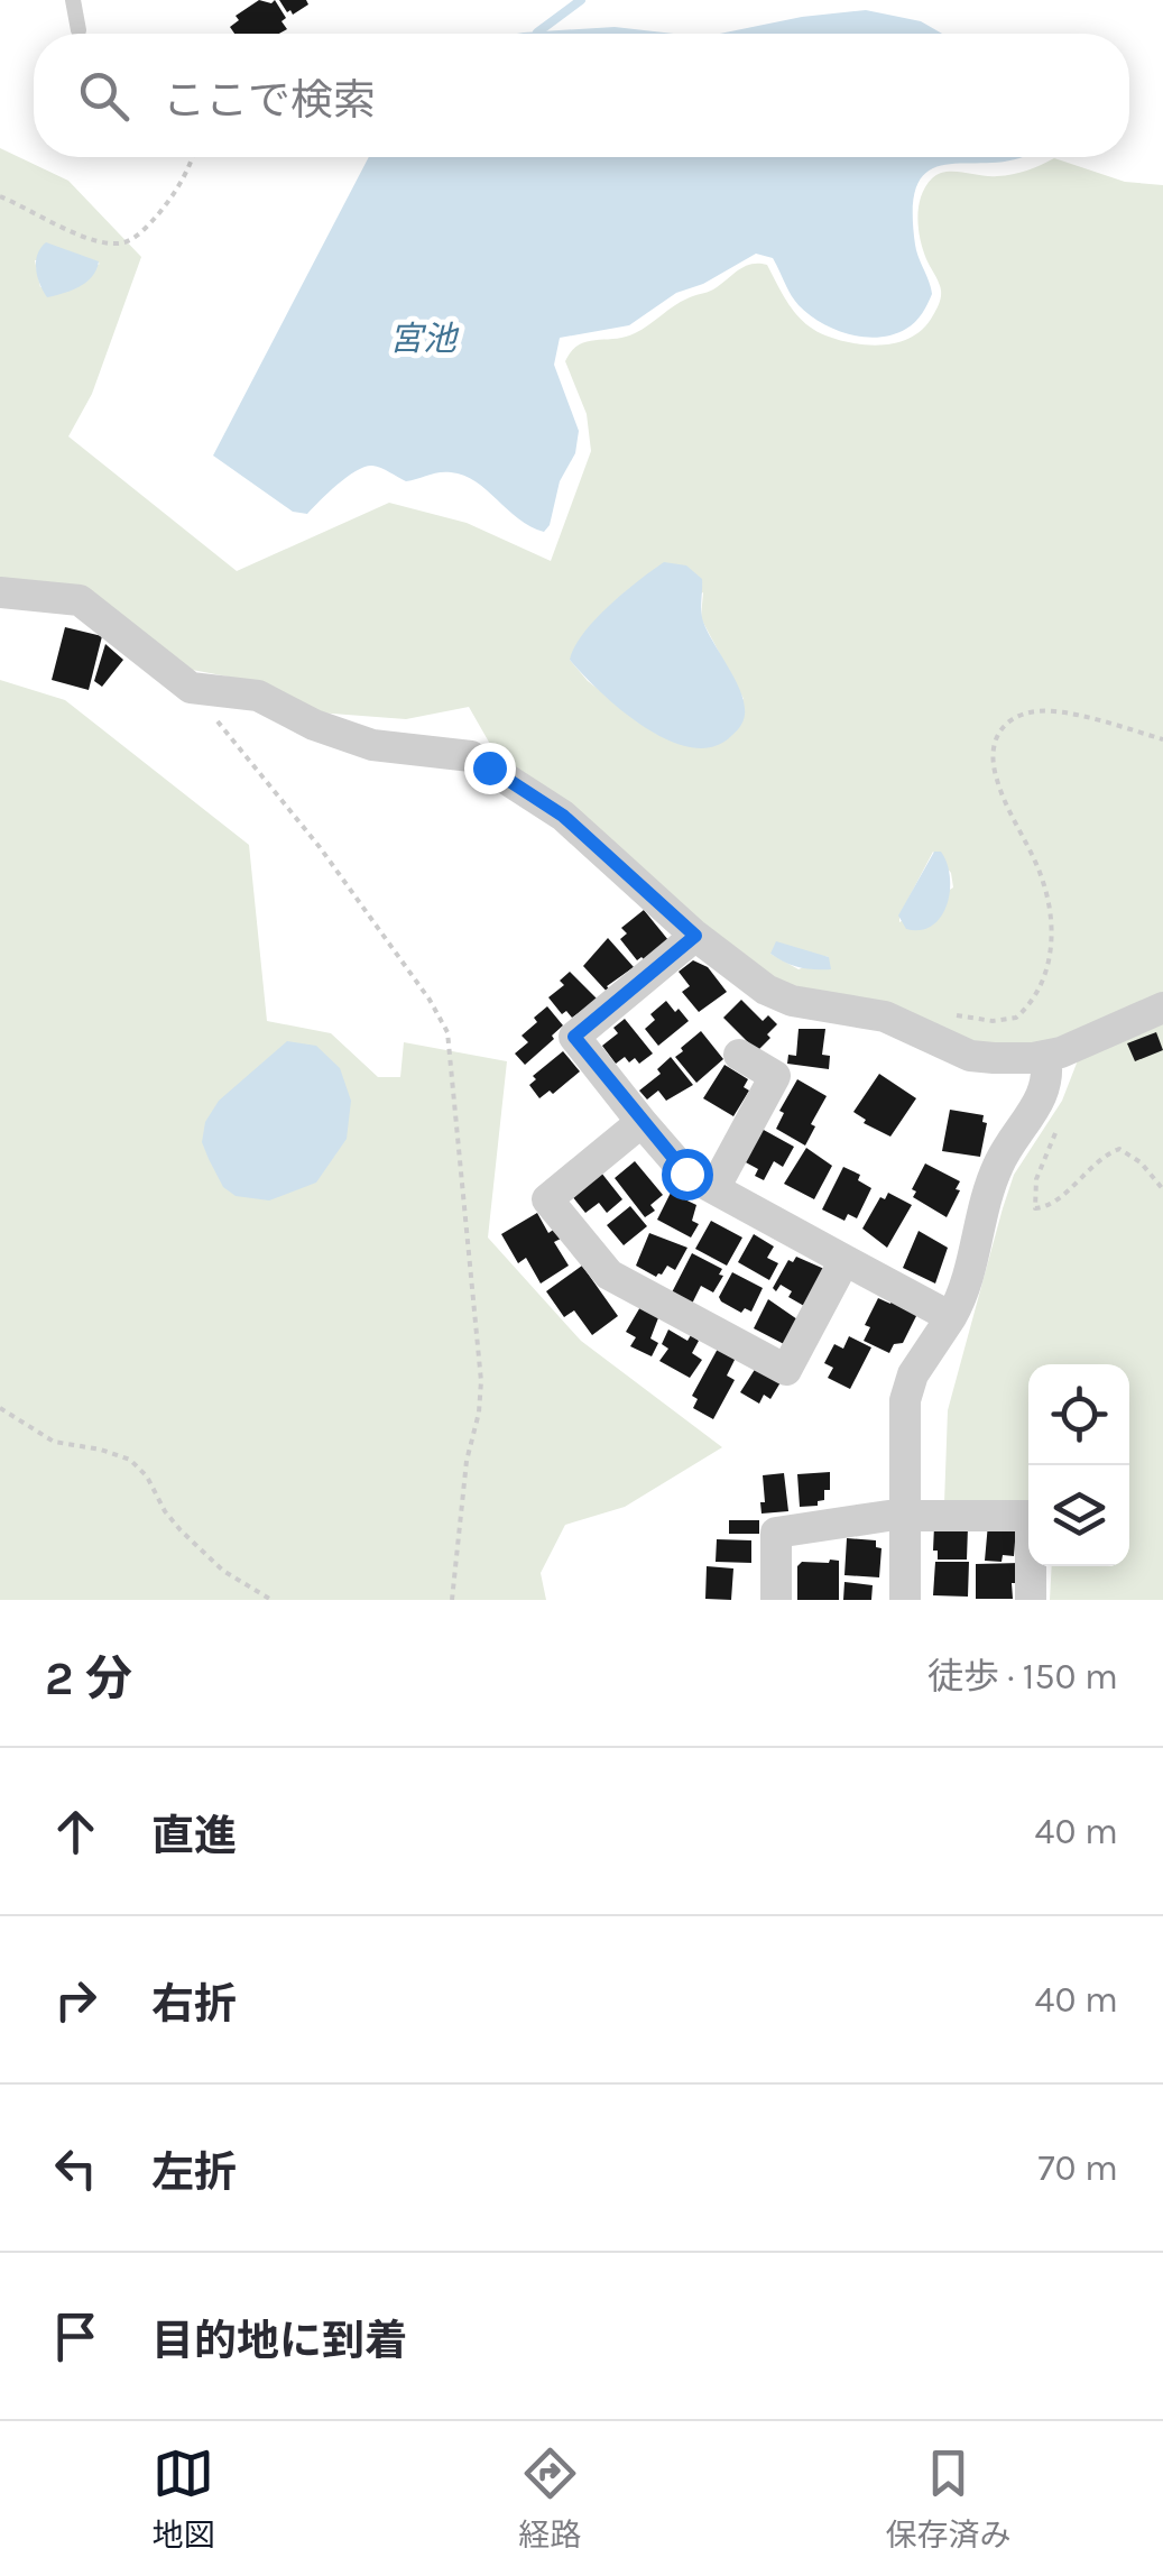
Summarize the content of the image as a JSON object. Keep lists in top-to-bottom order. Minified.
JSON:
{"water":["宮池"],"page":{"search":"ここで検索","heading":["2 分","徒歩 · 150 m"],"list":[["直進","40 m"],["右折","40 m"],["左折","70 m"],"目的地に到着"],"nav":["地図","経路","保存済み"]}}
